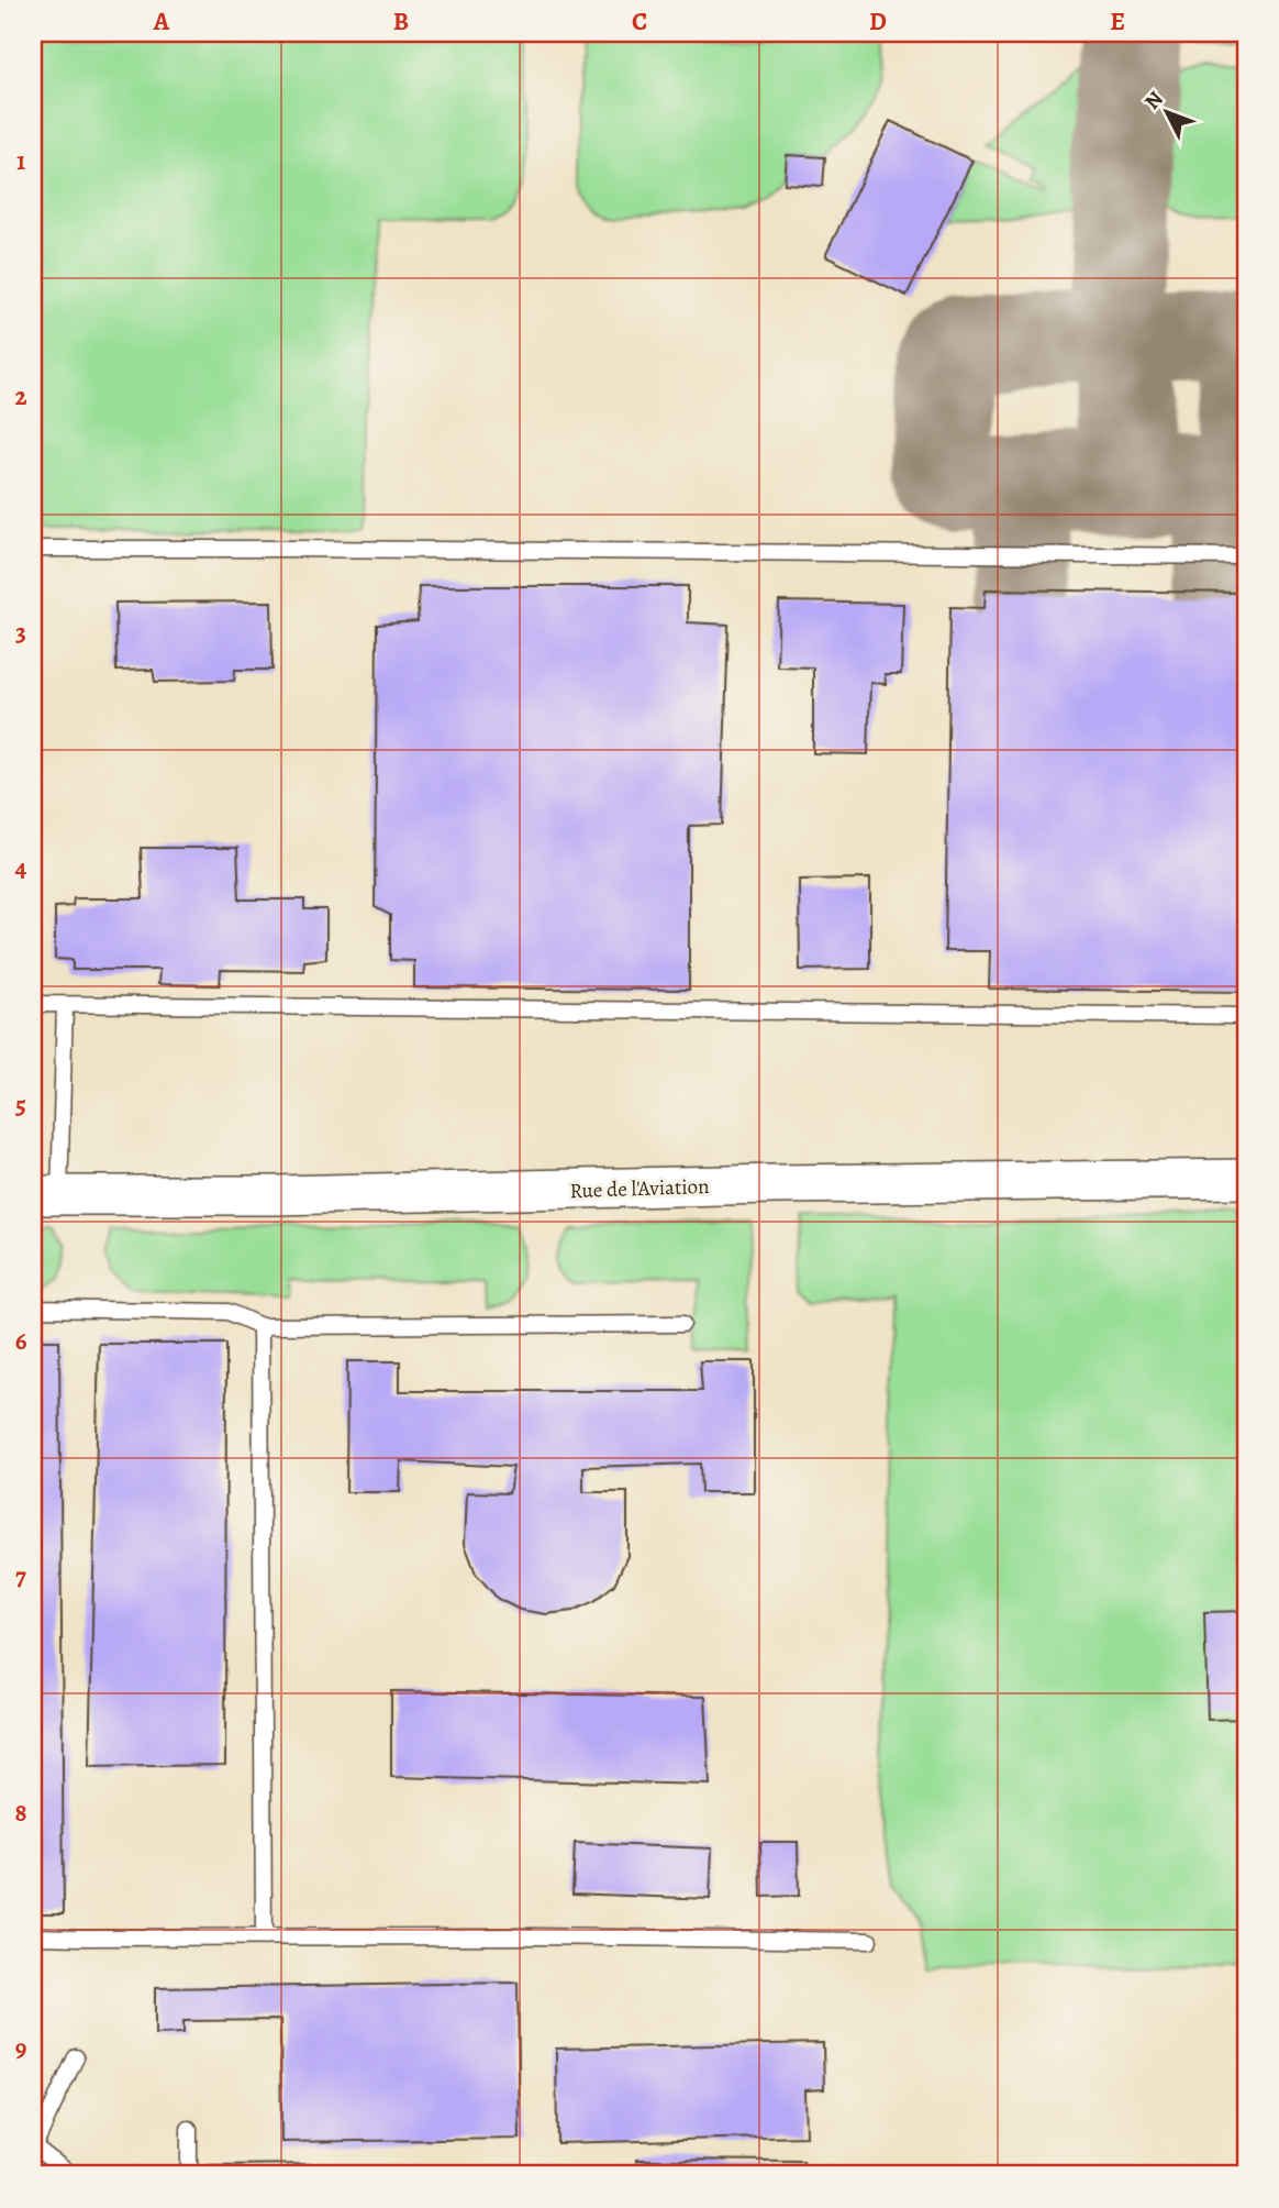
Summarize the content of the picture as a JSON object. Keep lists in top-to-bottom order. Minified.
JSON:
{"streets":{"street":["Rue de l'Aviation"]},"north":"top left","grid":{"columns":["A","B","C","D","E"],"rows":["1","2","3","4","5","6","7","8","9"]}}
